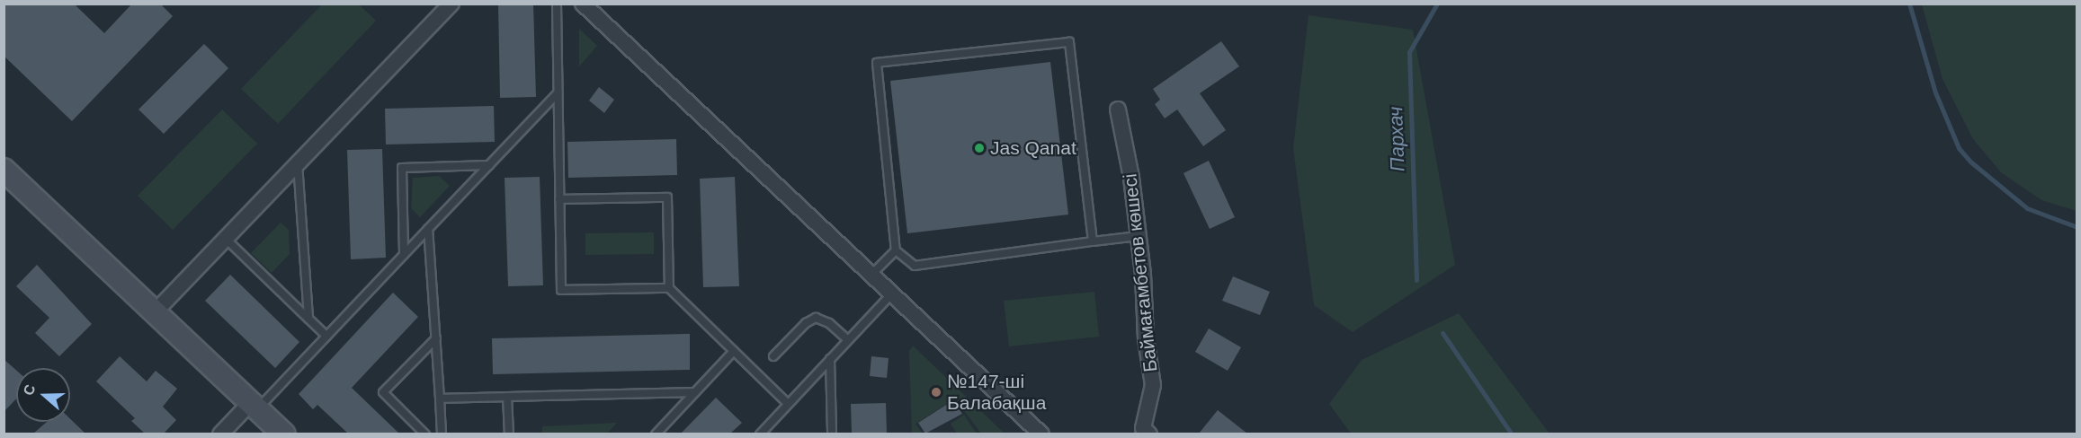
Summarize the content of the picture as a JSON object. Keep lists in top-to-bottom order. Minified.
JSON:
{"streets":{"street":["Баймағамбетов көшесі"]},"water":["Пархач"],"places":["Jas Qanat","№147-ші Балабақша"],"north":"left"}
